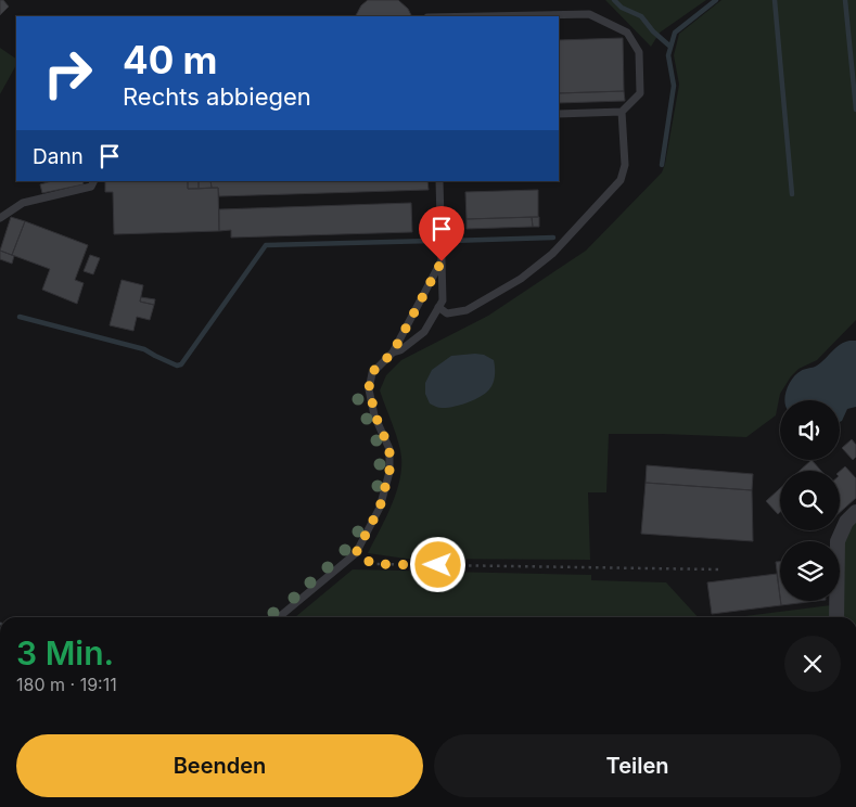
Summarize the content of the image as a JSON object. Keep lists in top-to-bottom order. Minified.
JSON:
{"page":{"turn":["40 m","Rechts abbiegen"],"then":"Dann","heading":["3 Min.","180 m · 19:11"],"buttons":["Beenden","Teilen"]}}
